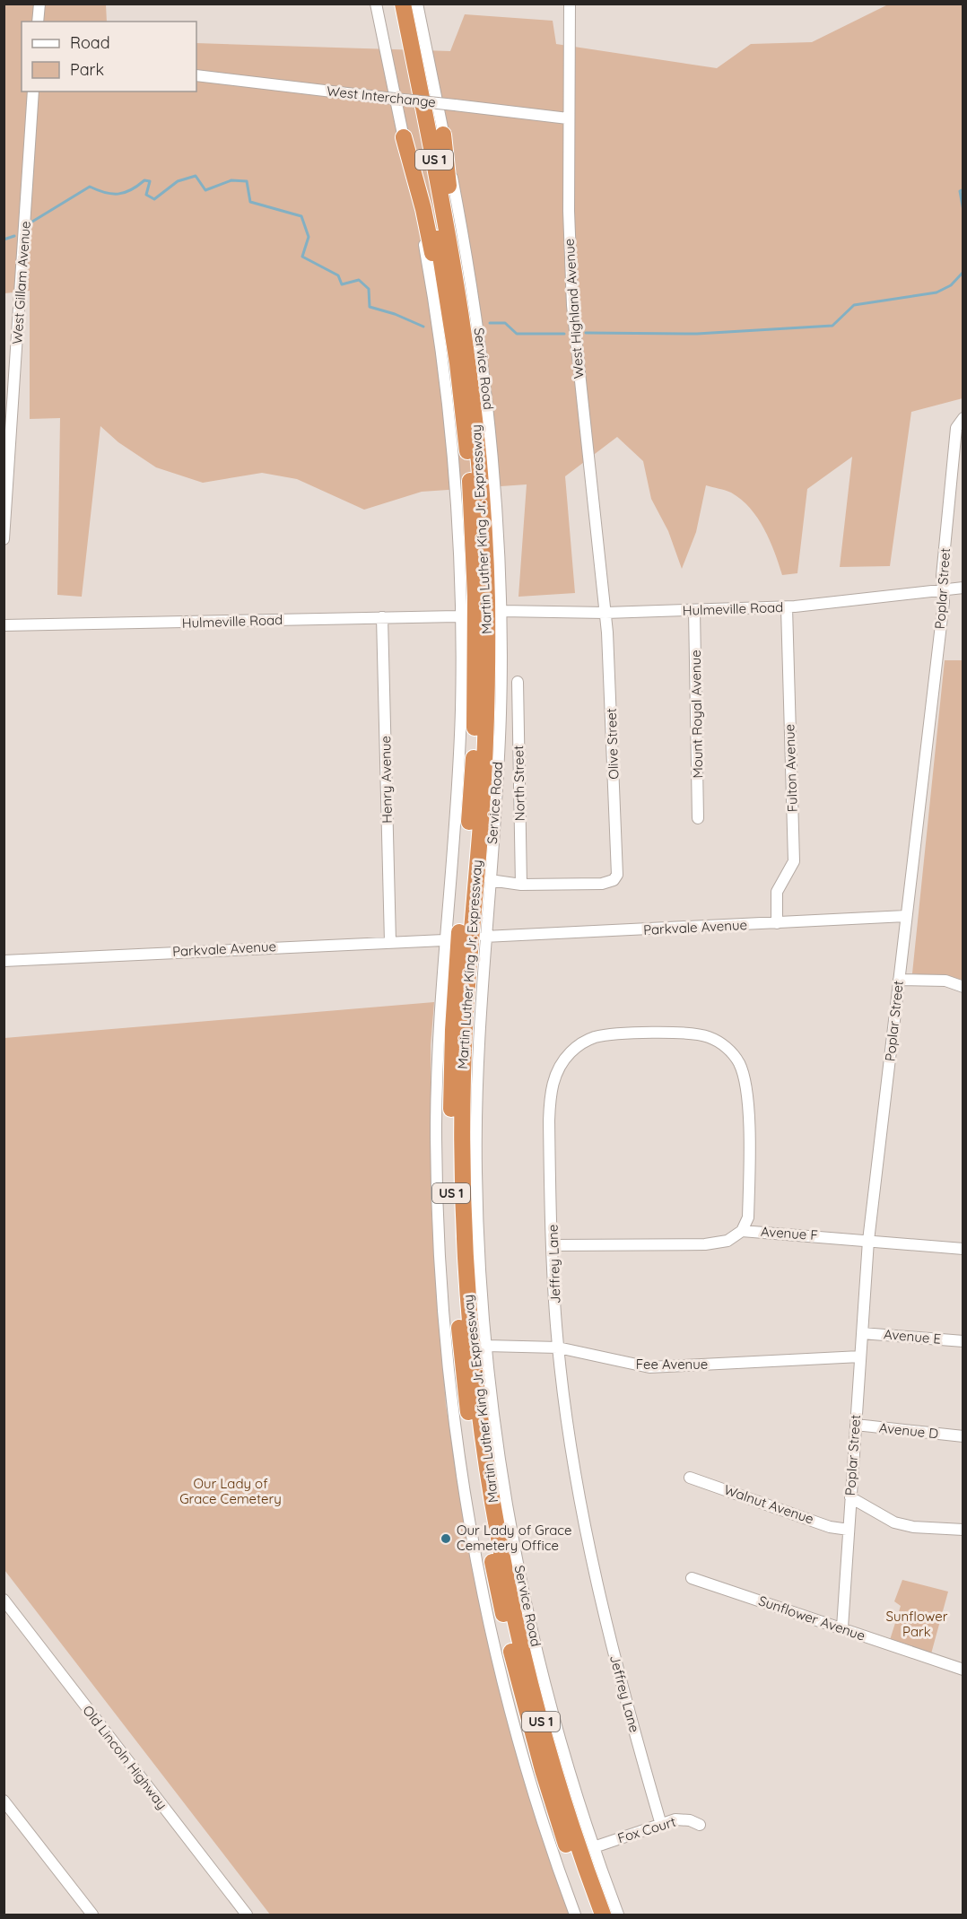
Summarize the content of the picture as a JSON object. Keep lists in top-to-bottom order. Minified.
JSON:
{"streets":{"highway":["US 1","Martin Luther King Jr. Expressway"],"street":["West Interchange","West Gillam Avenue","West Highland Avenue","Service Road","Poplar Street","Hulmeville Road","Mount Royal Avenue","Olive Street","Fulton Avenue","Henry Avenue","North Street","Parkvale Avenue","Avenue F","Jeffrey Lane","Avenue E","Fee Avenue","Avenue D","Walnut Avenue","Sunflower Avenue","Old Lincoln Highway","Fox Court"]},"crossings":[["West Interchange","West Highland Avenue"],["West Highland Avenue","Hulmeville Road"],["West Highland Avenue","Olive Street"],["Service Road","Martin Luther King Jr. Expressway"],["Service Road","Hulmeville Road"],["Service Road","Parkvale Avenue"],["Service Road","Fee Avenue"],["Service Road","Fox Court"],["Martin Luther King Jr. Expressway","Fox Court"],["Poplar Street","Hulmeville Road"],["Poplar Street","Parkvale Avenue"],["Poplar Street","Avenue F"],["Poplar Street","Avenue E"],["Poplar Street","Fee Avenue"],["Poplar Street","Avenue D"],["Poplar Street","Walnut Avenue"],["Poplar Street","Sunflower Avenue"],["Hulmeville Road","Mount Royal Avenue"],["Hulmeville Road","Olive Street"],["Hulmeville Road","Fulton Avenue"],["Hulmeville Road","Henry Avenue"],["Olive Street","North Street"],["Fulton Avenue","Parkvale Avenue"],["Henry Avenue","Parkvale Avenue"],["Avenue F","Jeffrey Lane"],["Jeffrey Lane","Fee Avenue"],["Jeffrey Lane","Fox Court"]],"parks":["Our Lady of Grace Cemetery","Sunflower Park"],"places":["Our Lady of Grace Cemetery Office"],"legend":["Road","Park"]}
